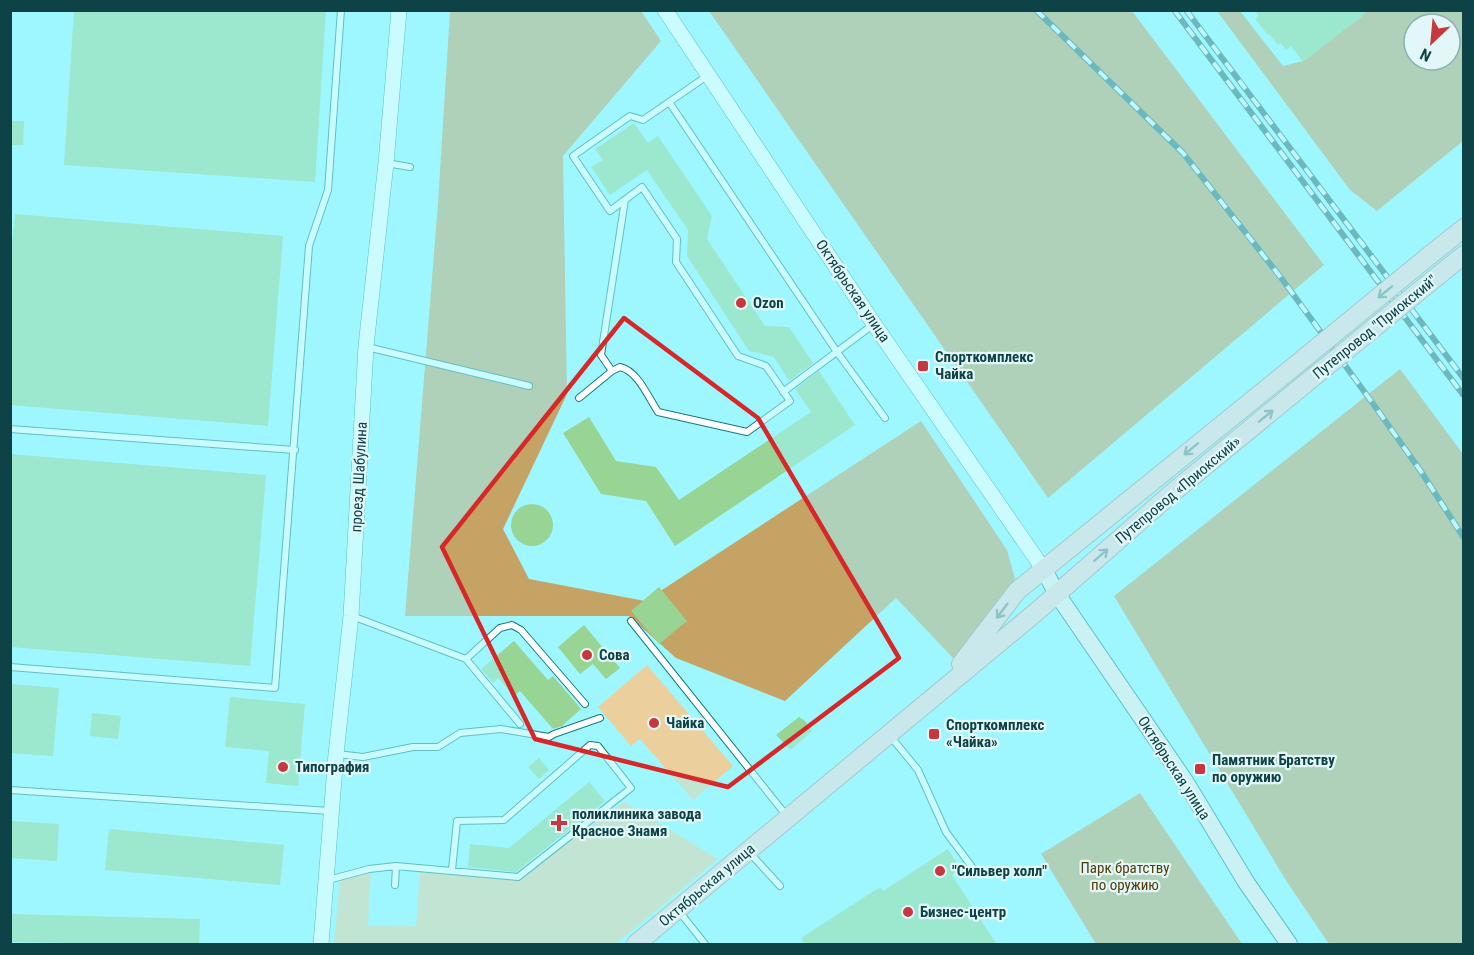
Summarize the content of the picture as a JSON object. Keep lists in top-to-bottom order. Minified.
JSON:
{"streets":{"main road":["Октябрьская улица","Путепровод \"Приокский\"","Путепровод «Приокский»"],"street":["проезд Шабулина"]},"crossings":[["Октябрьская улица","Путепровод «Приокский»"],["Путепровод \"Приокский\"","Путепровод «Приокский»"]],"parks":["Парк братству по оружию"],"places":{"other":["Ozon","Сова","Чайка","Типография","\"Сильвер холл\"","Бизнес-центр"],"transit":["Спорткомплекс Чайка","Спорткомплекс «Чайка»","Памятник Братству по оружию"],"health":["поликлиника завода Красное Знамя"]},"north":"bottom left"}
